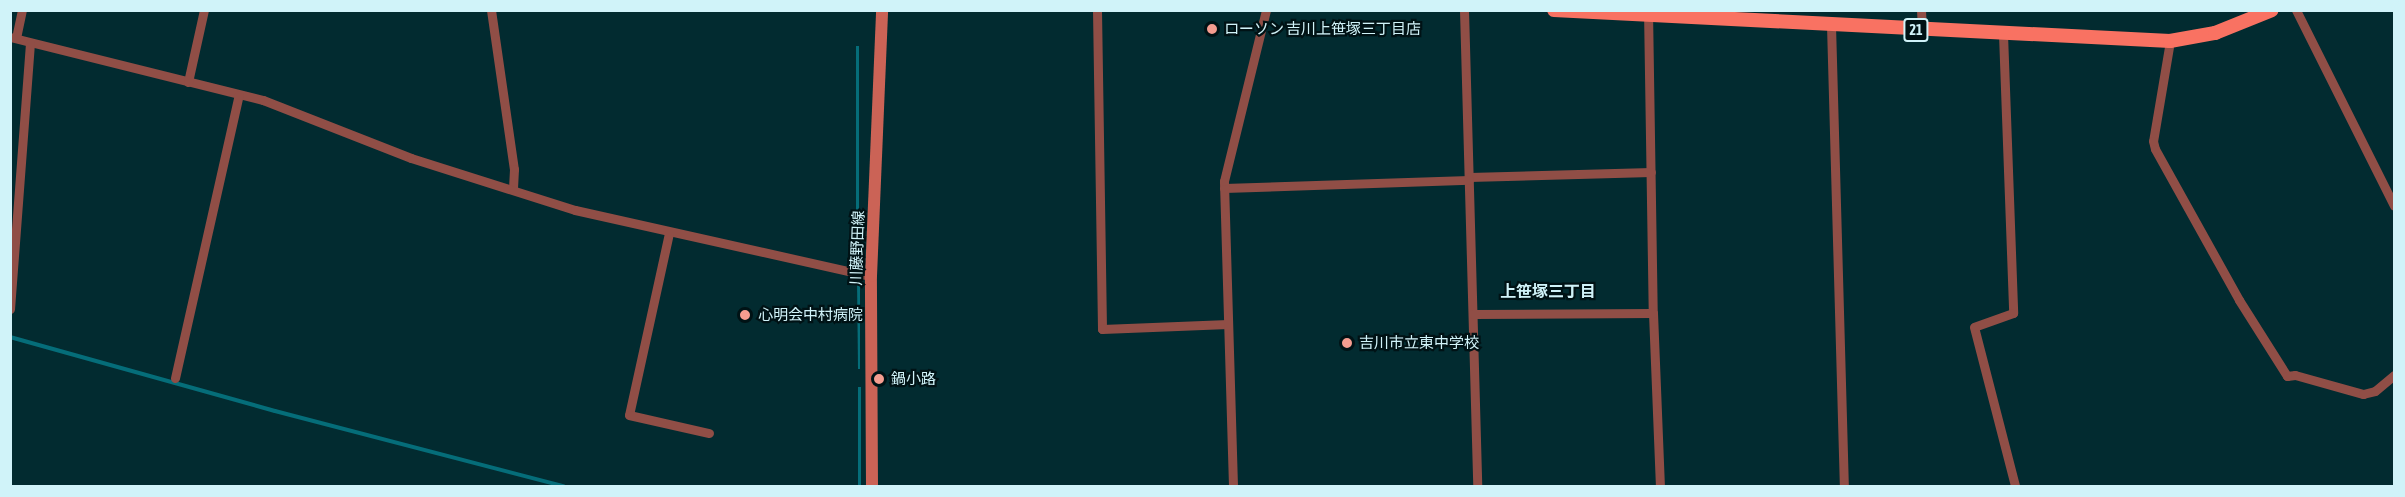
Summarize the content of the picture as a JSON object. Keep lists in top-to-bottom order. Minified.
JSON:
{"streets":{"main road":["21","川藤野田線"]},"districts":["上笹塚三丁目"],"places":["ローソン 吉川上笹塚三丁目店","心明会中村病院","吉川市立東中学校","鍋小路"]}
